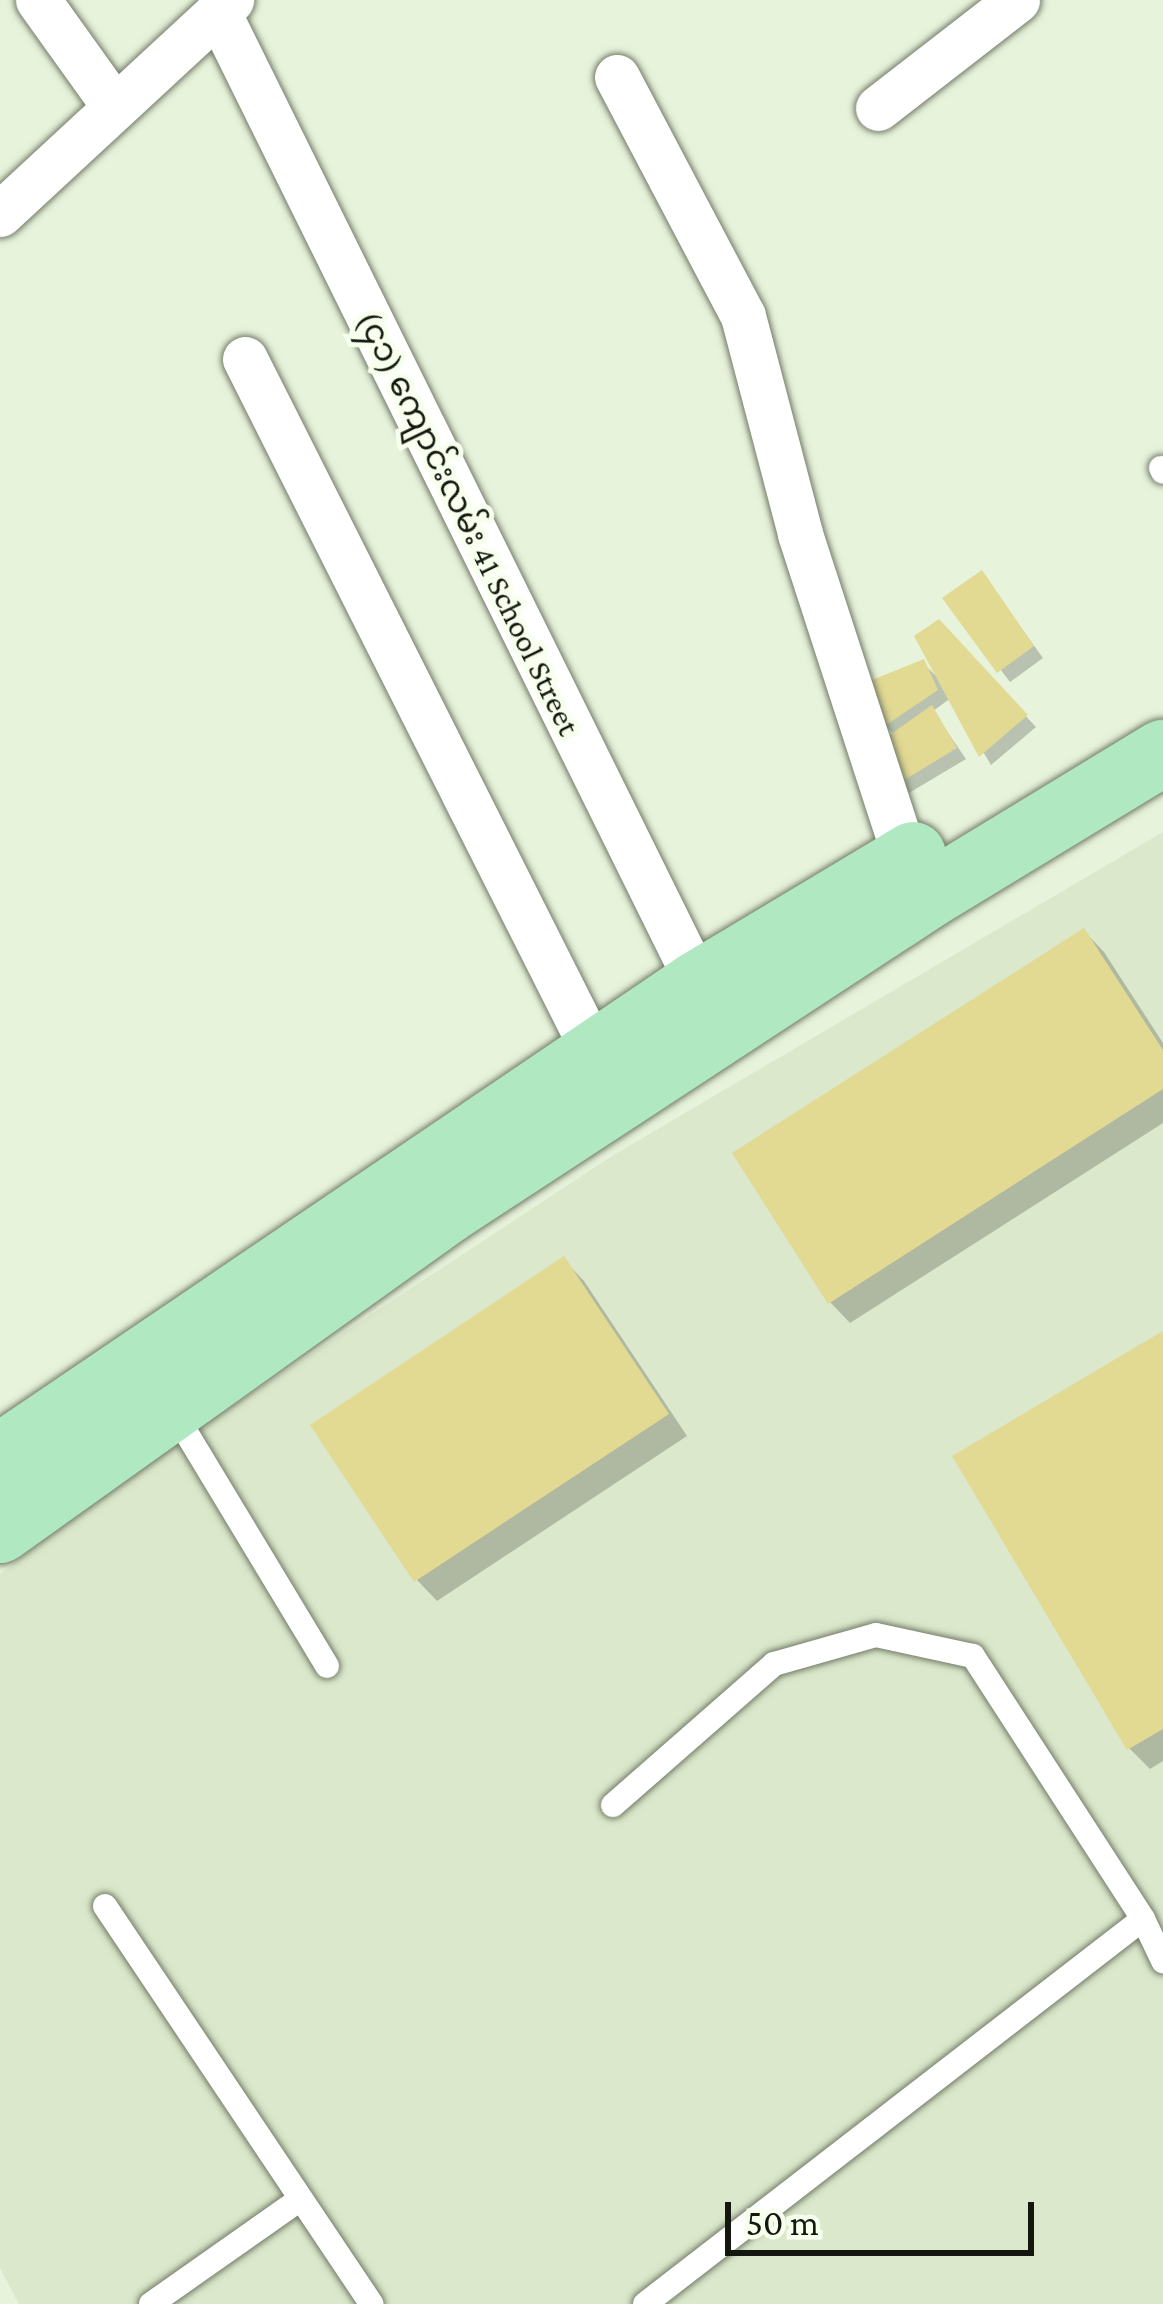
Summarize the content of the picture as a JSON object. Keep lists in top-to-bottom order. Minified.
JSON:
{"streets":{"street":["(၄၁) ကျောင်းလမ်း 41 School Street"]},"scale_bar":"50 m"}
